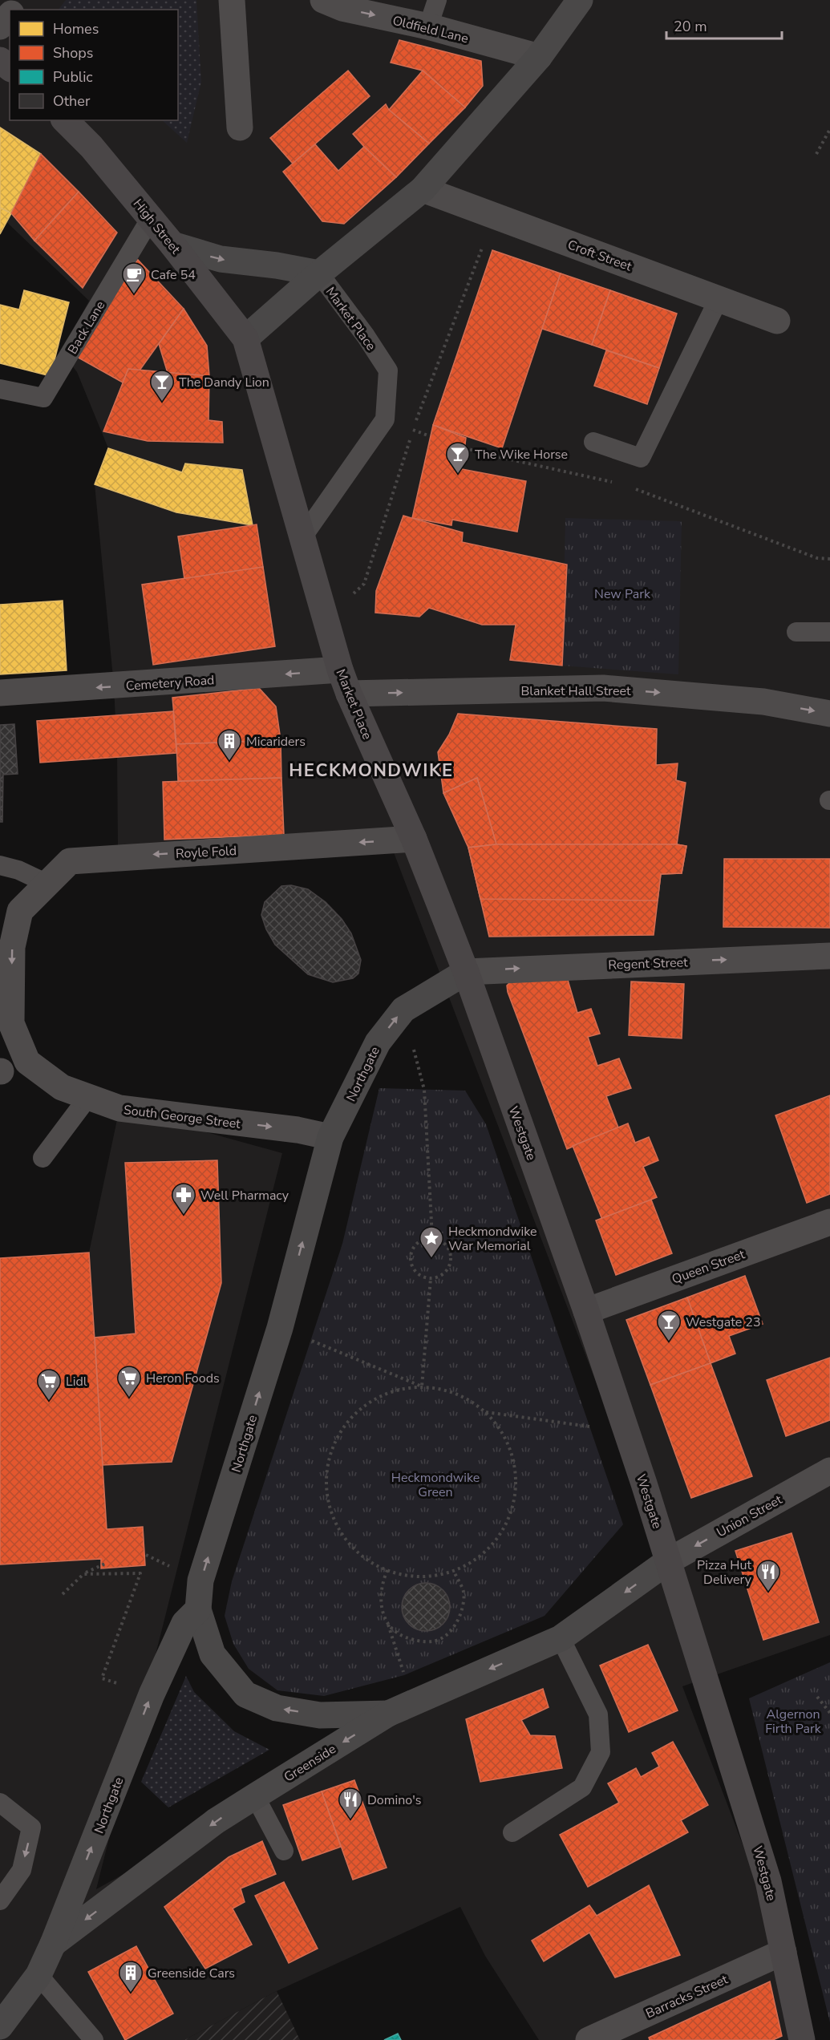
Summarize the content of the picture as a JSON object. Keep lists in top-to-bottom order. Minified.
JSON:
{"streets":{"main road":["High Street","Market Place","Northgate","Westgate","Greenside"],"street":["Oldfield Lane","Croft Street","Cemetery Road","Blanket Hall Street","Royle Fold","Regent Street","South George Street","Queen Street","Union Street","Barracks Street"],"lane":["Back Lane"]},"crossings":[["Oldfield Lane","Market Place"],["High Street","Market Place"],["High Street","Back Lane"],["Croft Street","Market Place"],["Market Place","Cemetery Road"],["Market Place","Blanket Hall Street"],["Market Place","Royle Fold"],["Market Place","Regent Street"],["Market Place","Northgate"],["Market Place","Westgate"],["Royle Fold","South George Street"],["Regent Street","Northgate"],["Regent Street","Westgate"],["Northgate","South George Street"],["Northgate","Westgate"],["Northgate","Greenside"],["Westgate","Queen Street"],["Westgate","Union Street"],["Westgate","Greenside"],["Westgate","Barracks Street"],["Union Street","Greenside"]],"one_way":["Oldfield Lane","Cemetery Road","Blanket Hall Street","Royle Fold","Regent Street","Northgate","South George Street","Union Street","Greenside"],"districts":["HECKMONDWIKE"],"parks":["New Park","Heckmondwike Green","Algernon Firth Park"],"places":{"cafe":["Cafe 54"],"bar":["The Dandy Lion","The Wike Horse","Westgate 23"],"building":["Micariders","Greenside Cars"],"pharmacy":["Well Pharmacy"],"place":["Heckmondwike War Memorial"],"supermarket":["Heron Foods","Lidl"],"restaurant":["Pizza Hut Delivery","Domino's"]},"legend":["Homes","Shops","Public","Other"],"scale_bar":"20 m"}
